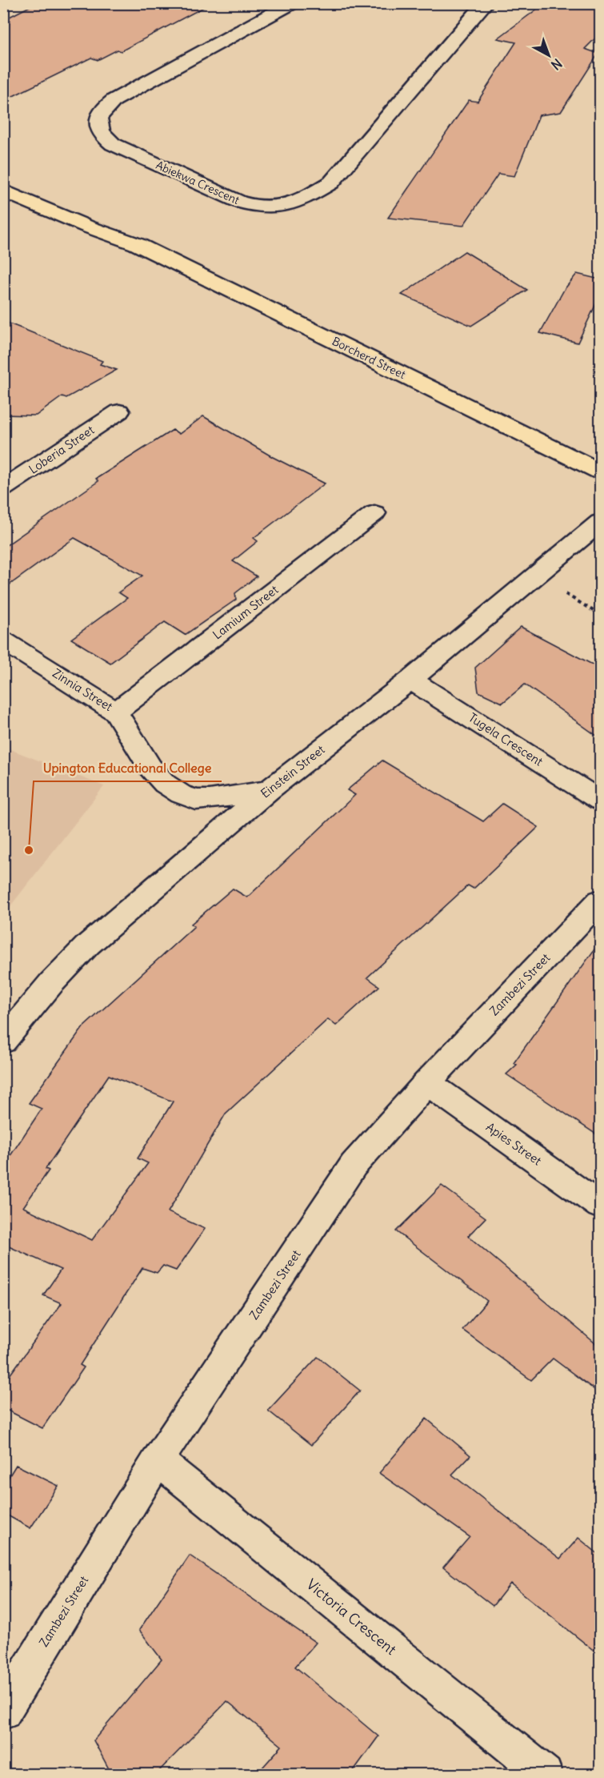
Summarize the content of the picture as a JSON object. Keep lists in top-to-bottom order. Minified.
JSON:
{"streets":{"highway":["Borcherd Street"],"street":["Abiekwa Crescent","Loberia Street","Lamium Street","Zinnia Street","Tugela Crescent","Einstein Street","Zambezi Street","Apies Street","Victoria Crescent"]},"crossings":[["Lamium Street","Zinnia Street"],["Zinnia Street","Einstein Street"],["Tugela Crescent","Einstein Street"],["Zambezi Street","Apies Street"],["Zambezi Street","Victoria Crescent"]],"places":["Upington Educational College"],"north":"bottom right"}
